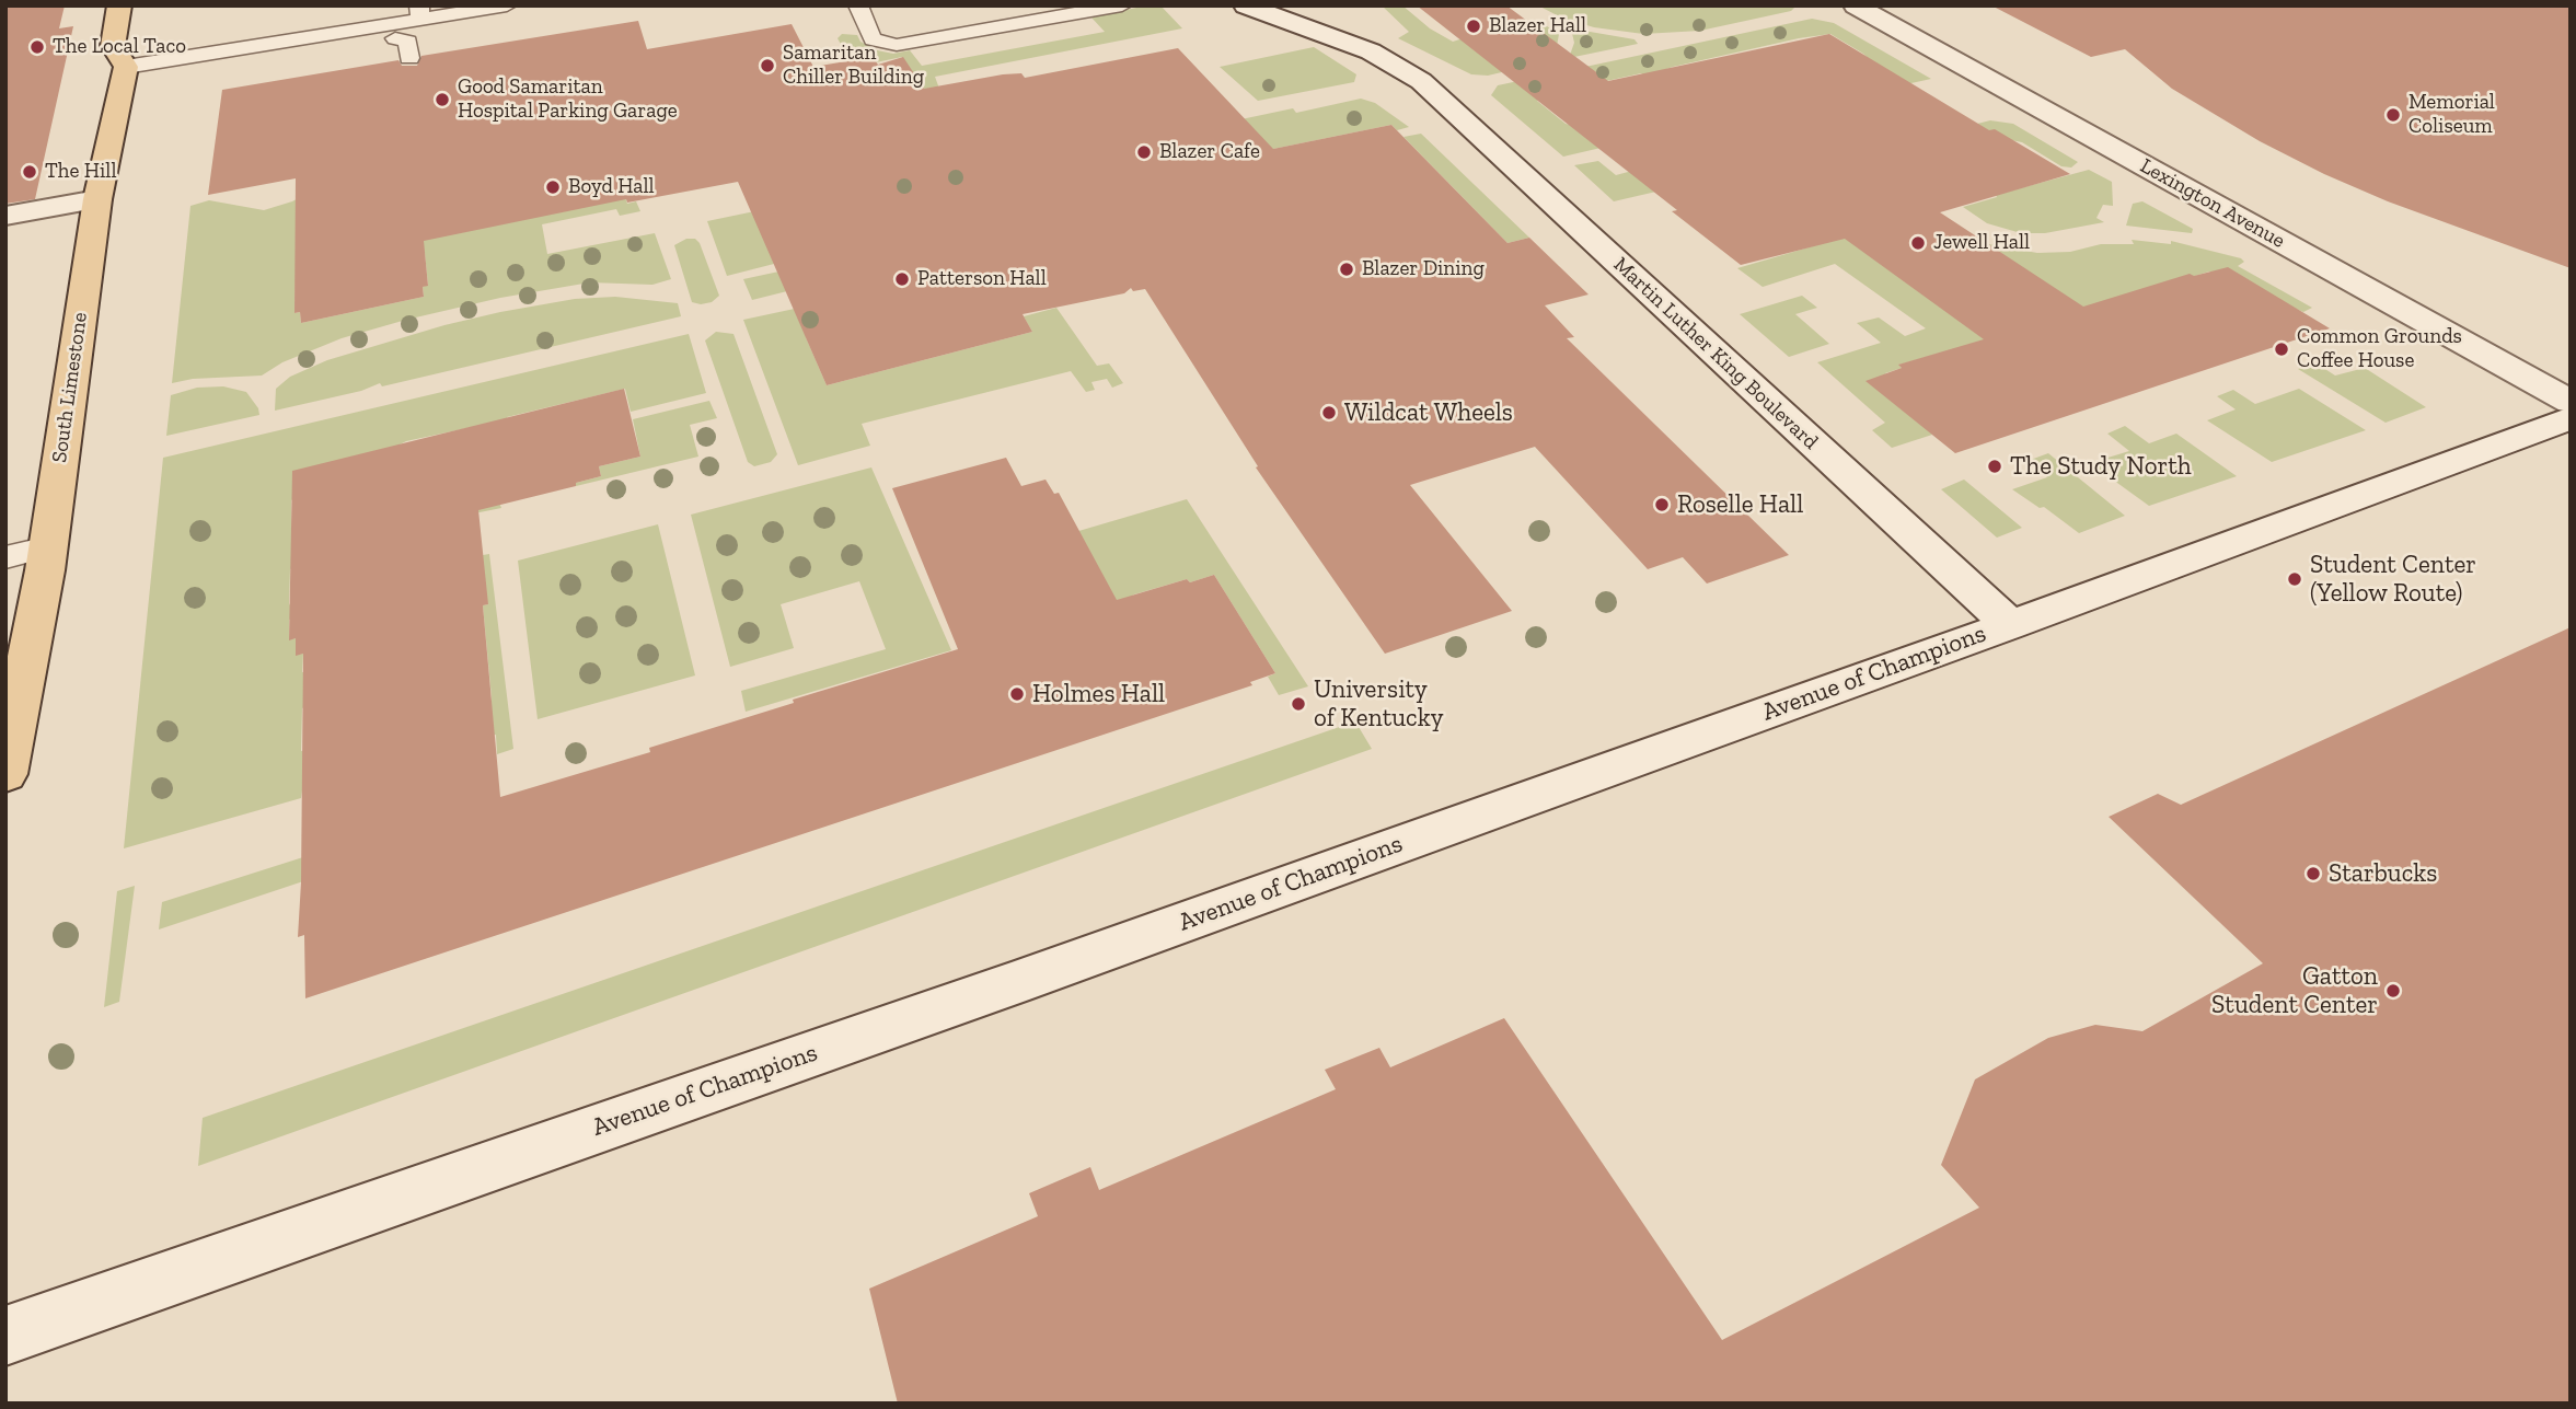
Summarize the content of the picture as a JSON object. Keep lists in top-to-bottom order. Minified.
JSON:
{"streets":{"main road":["South Limestone"],"street":["Lexington Avenue","Martin Luther King Boulevard","Avenue of Champions"]},"crossings":[["Martin Luther King Boulevard","Avenue of Champions"]],"places":["Blazer Hall","The Local Taco","Samaritan Chiller Building","Good Samaritan Hospital Parking Garage","Memorial Coliseum","Blazer Cafe","The Hill","Boyd Hall","Jewell Hall","Blazer Dining","Patterson Hall","Common Grounds Coffee House","Wildcat Wheels","The Study North","Roselle Hall","Student Center (Yellow Route)","Holmes Hall","University of Kentucky","Starbucks","Gatton Student Center"]}
